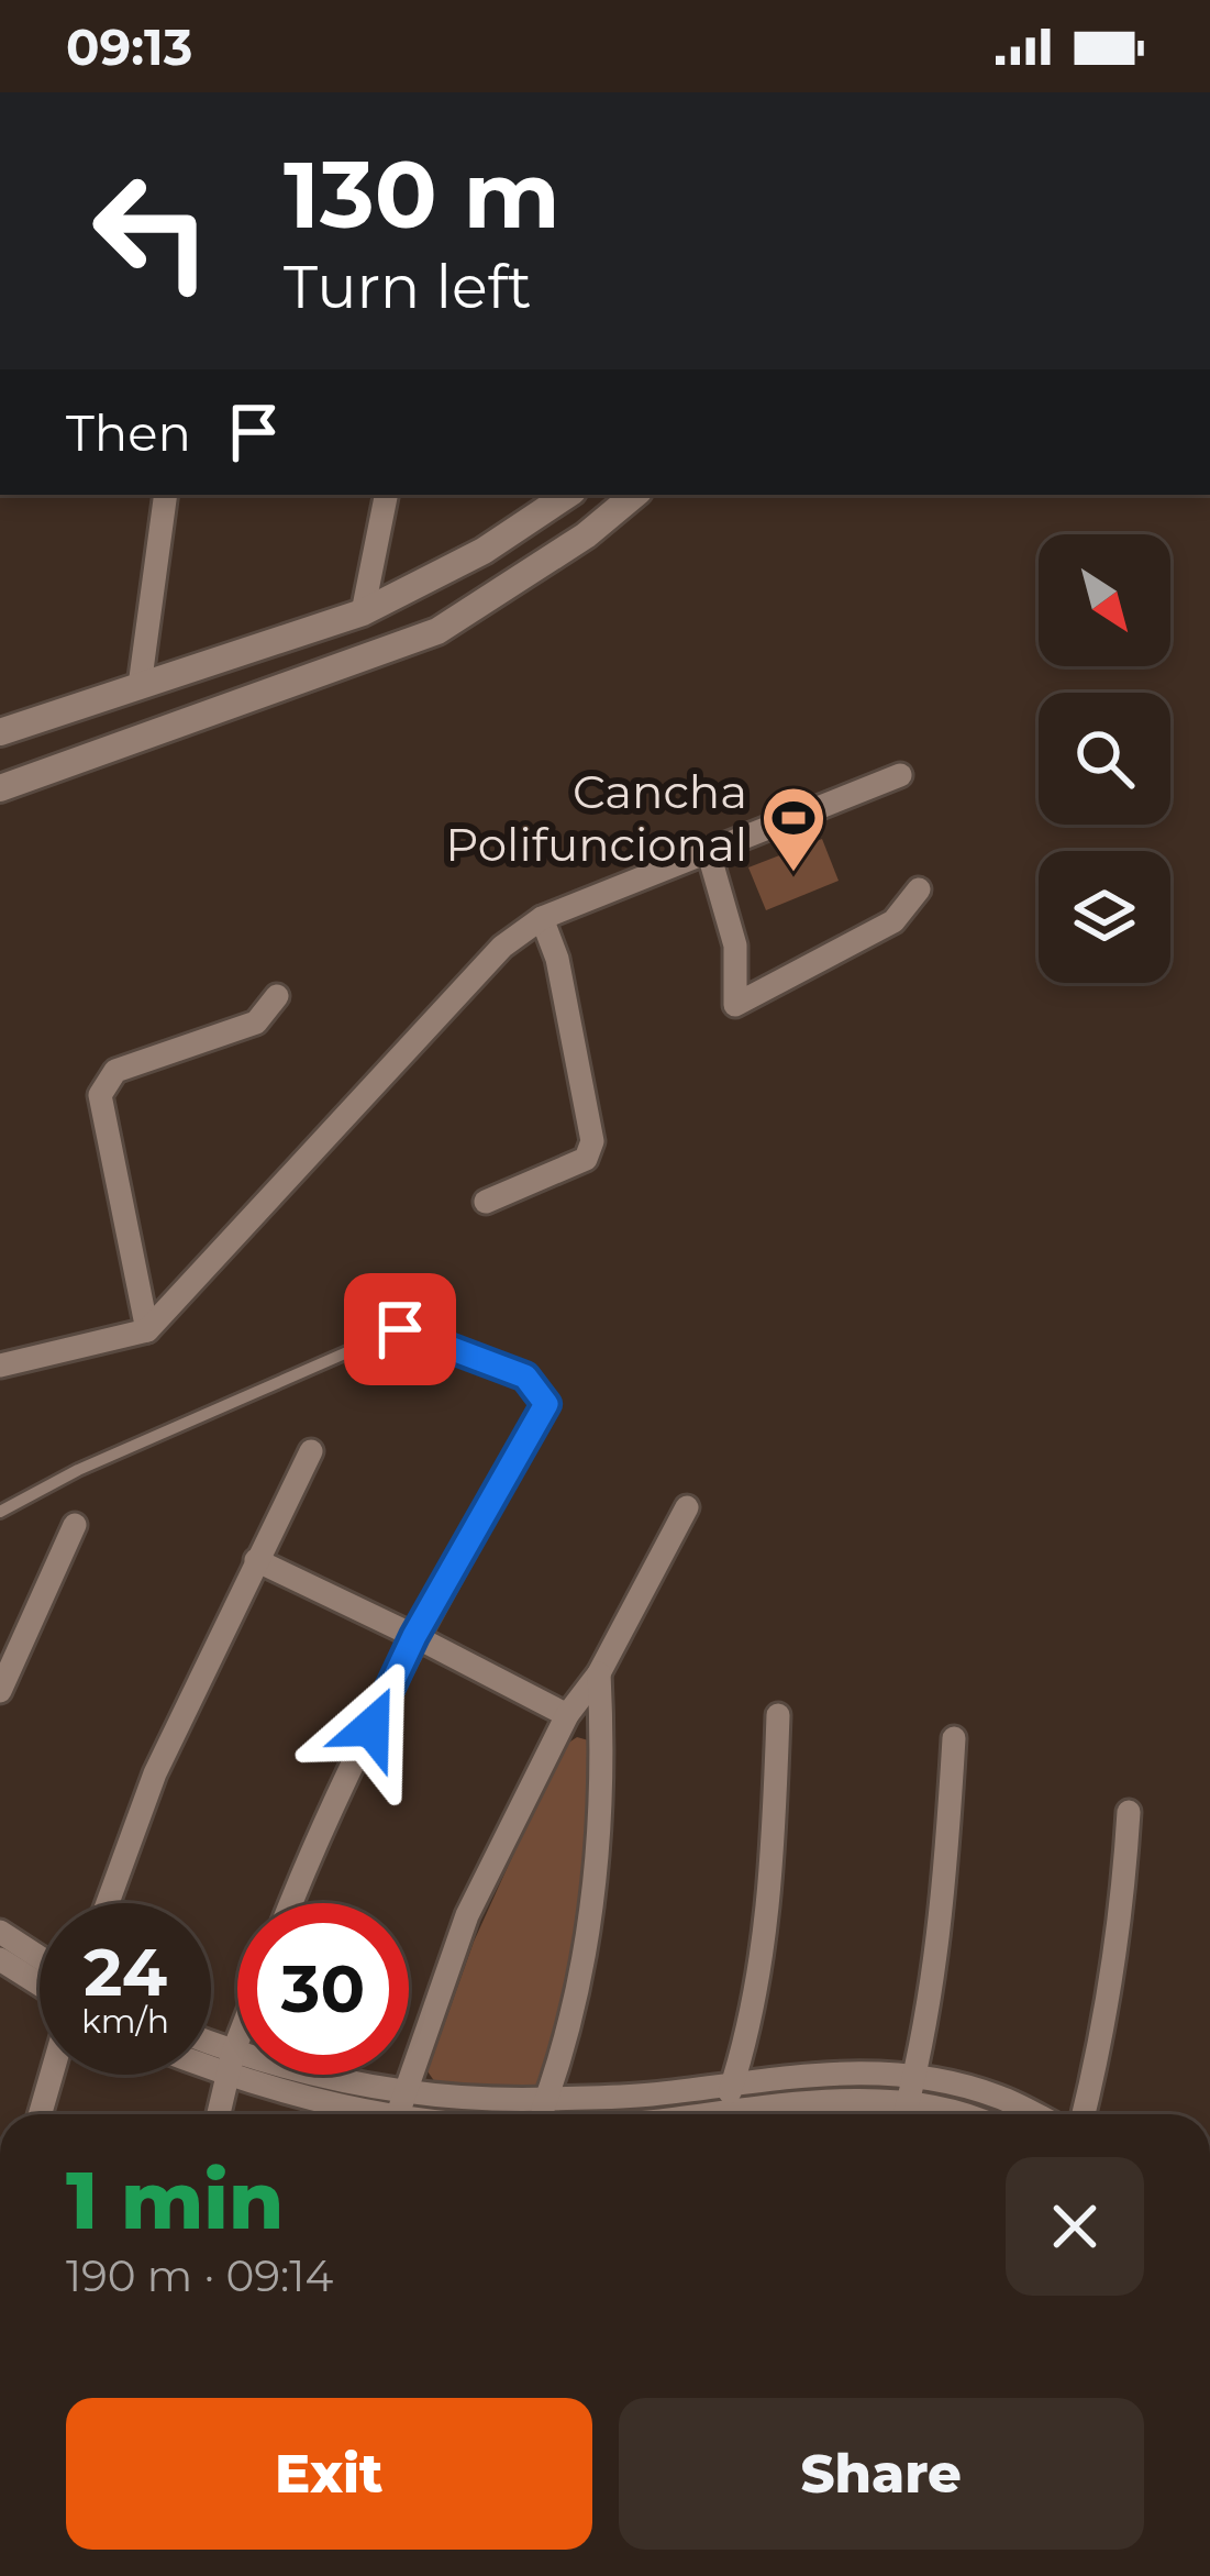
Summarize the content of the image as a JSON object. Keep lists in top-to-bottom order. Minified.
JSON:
{"places":{"sports":["Cancha Polifuncional"]},"north":"bottom right","page":{"status":"09:13","turn":["130 m","Turn left"],"then":"Then","speed":"24 km/h","limit":"30","heading":["1 min","190 m · 09:14"],"buttons":["Exit","Share"]}}
